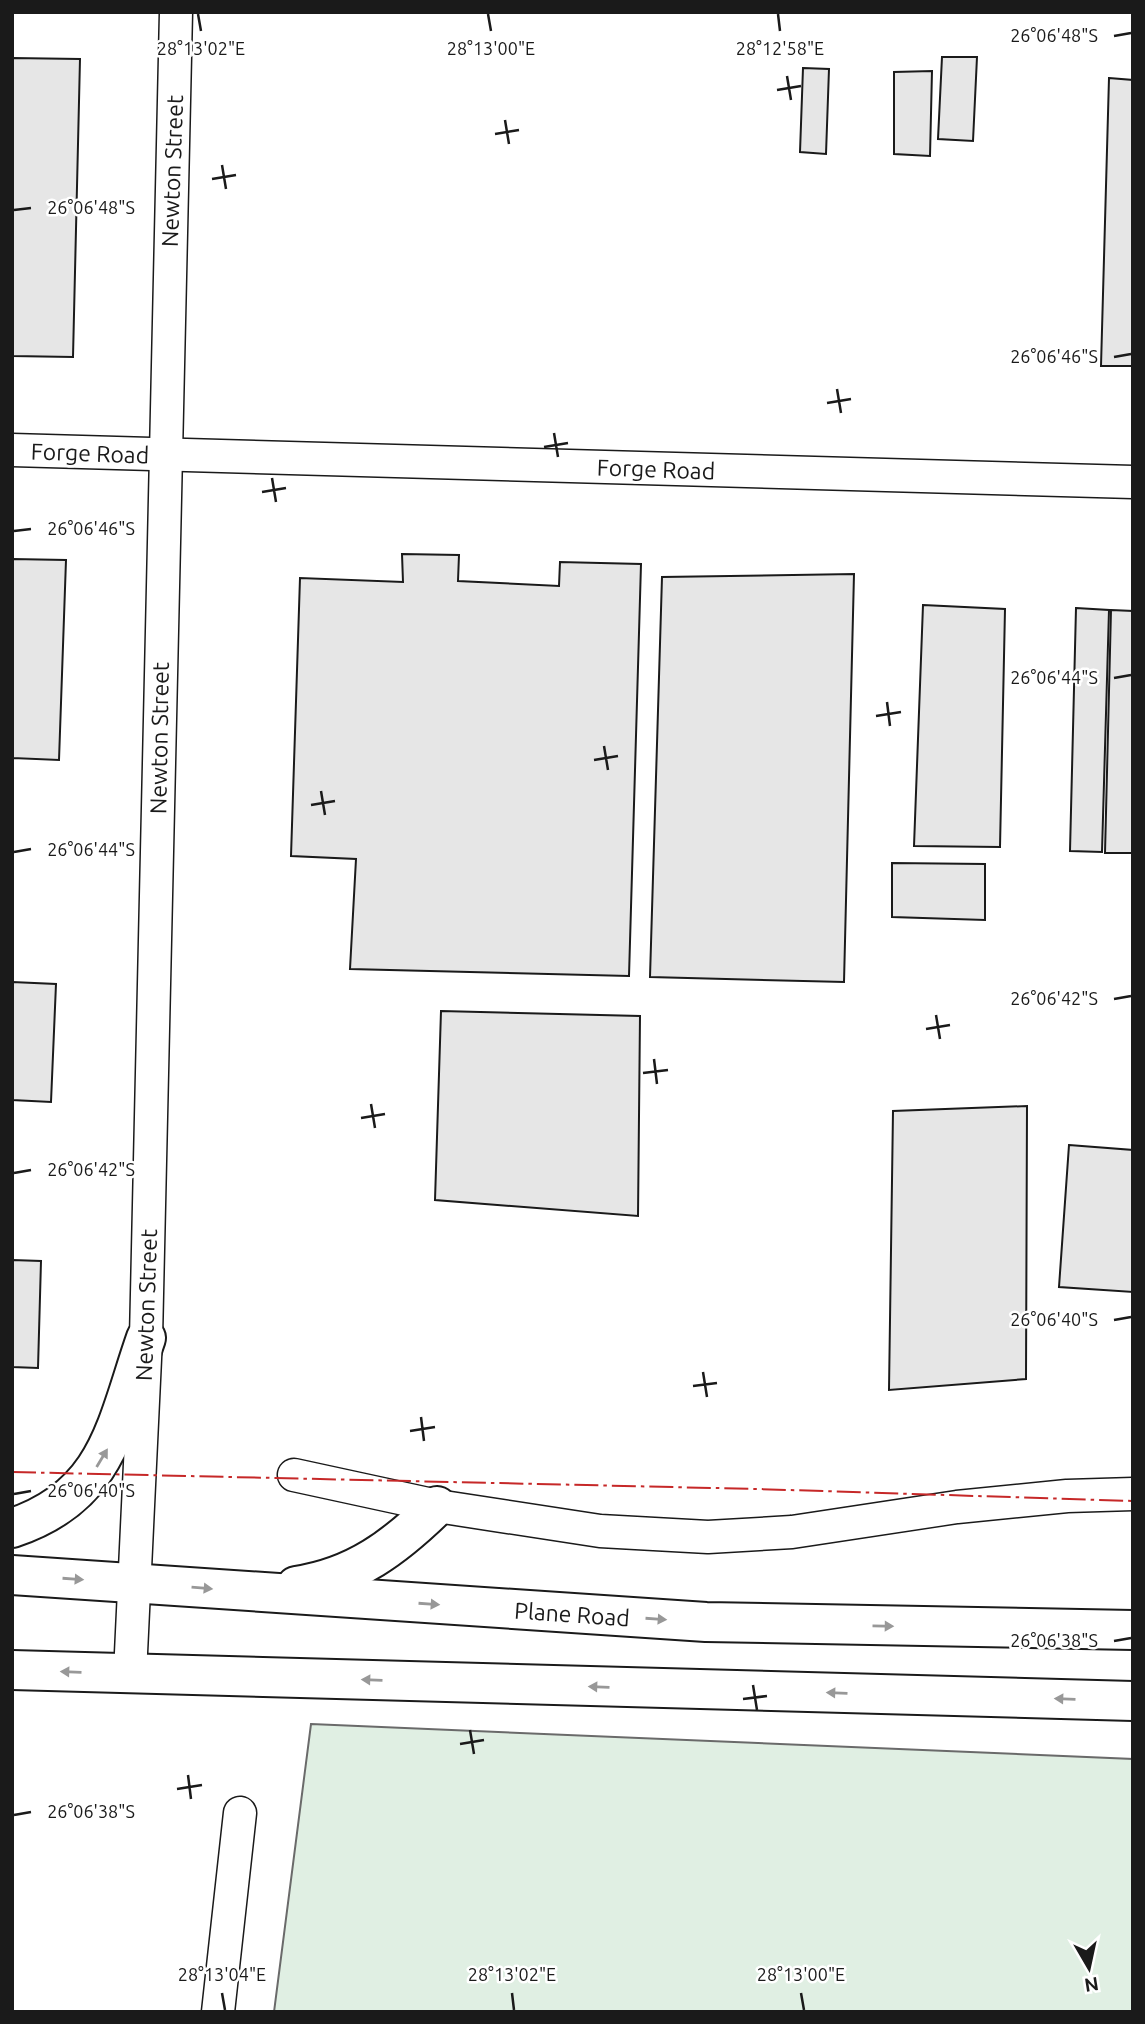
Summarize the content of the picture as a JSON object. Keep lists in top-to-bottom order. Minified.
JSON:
{"streets":{"main road":["Plane Road"],"street":["Newton Street","Forge Road"]},"crossings":[["Newton Street","Forge Road"],["Newton Street","Plane Road"]],"north":"bottom","coordinates":["26°06'48\"S","28°13'02\"E","28°13'00\"E","28°12'58\"E","26°06'46\"S","26°06'44\"S","26°06'42\"S","26°06'40\"S","26°06'38\"S","28°13'04\"E"]}
